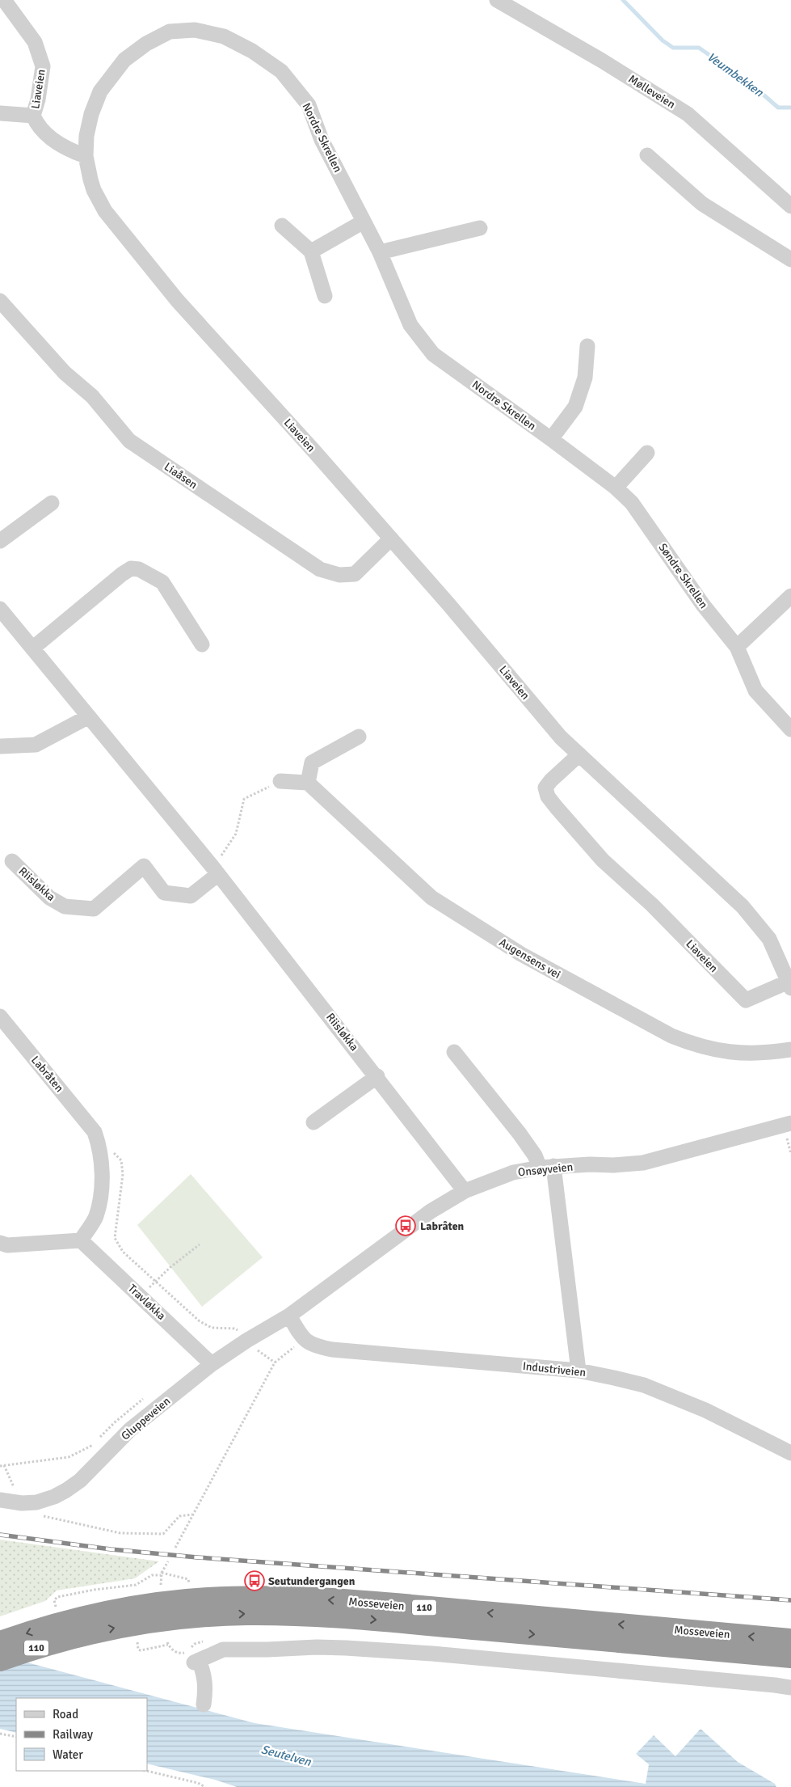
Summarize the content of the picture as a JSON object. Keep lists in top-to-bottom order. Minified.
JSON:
{"streets":{"highway":["Mosseveien","110"],"street":["Liaveien","Mølleveien","Nordre Skrellen","Liaåsen","Søndre Skrellen","Riisløkka","Augensens vei","Labråten","Onsøyveien","Travløkka","Industriveien","Gluppeveien"]},"crossings":[["Liaveien","Nordre Skrellen"],["Liaveien","Liaåsen"],["Nordre Skrellen","Søndre Skrellen"],["Riisløkka","Onsøyveien"],["Onsøyveien","Gluppeveien"],["Travløkka","Gluppeveien"],["Mosseveien","110"]],"water":["Veumbekken","Seutelven"],"places":{"bus stop":["Labråten","Seutundergangen"]},"legend":["Road","Railway","Water"]}
